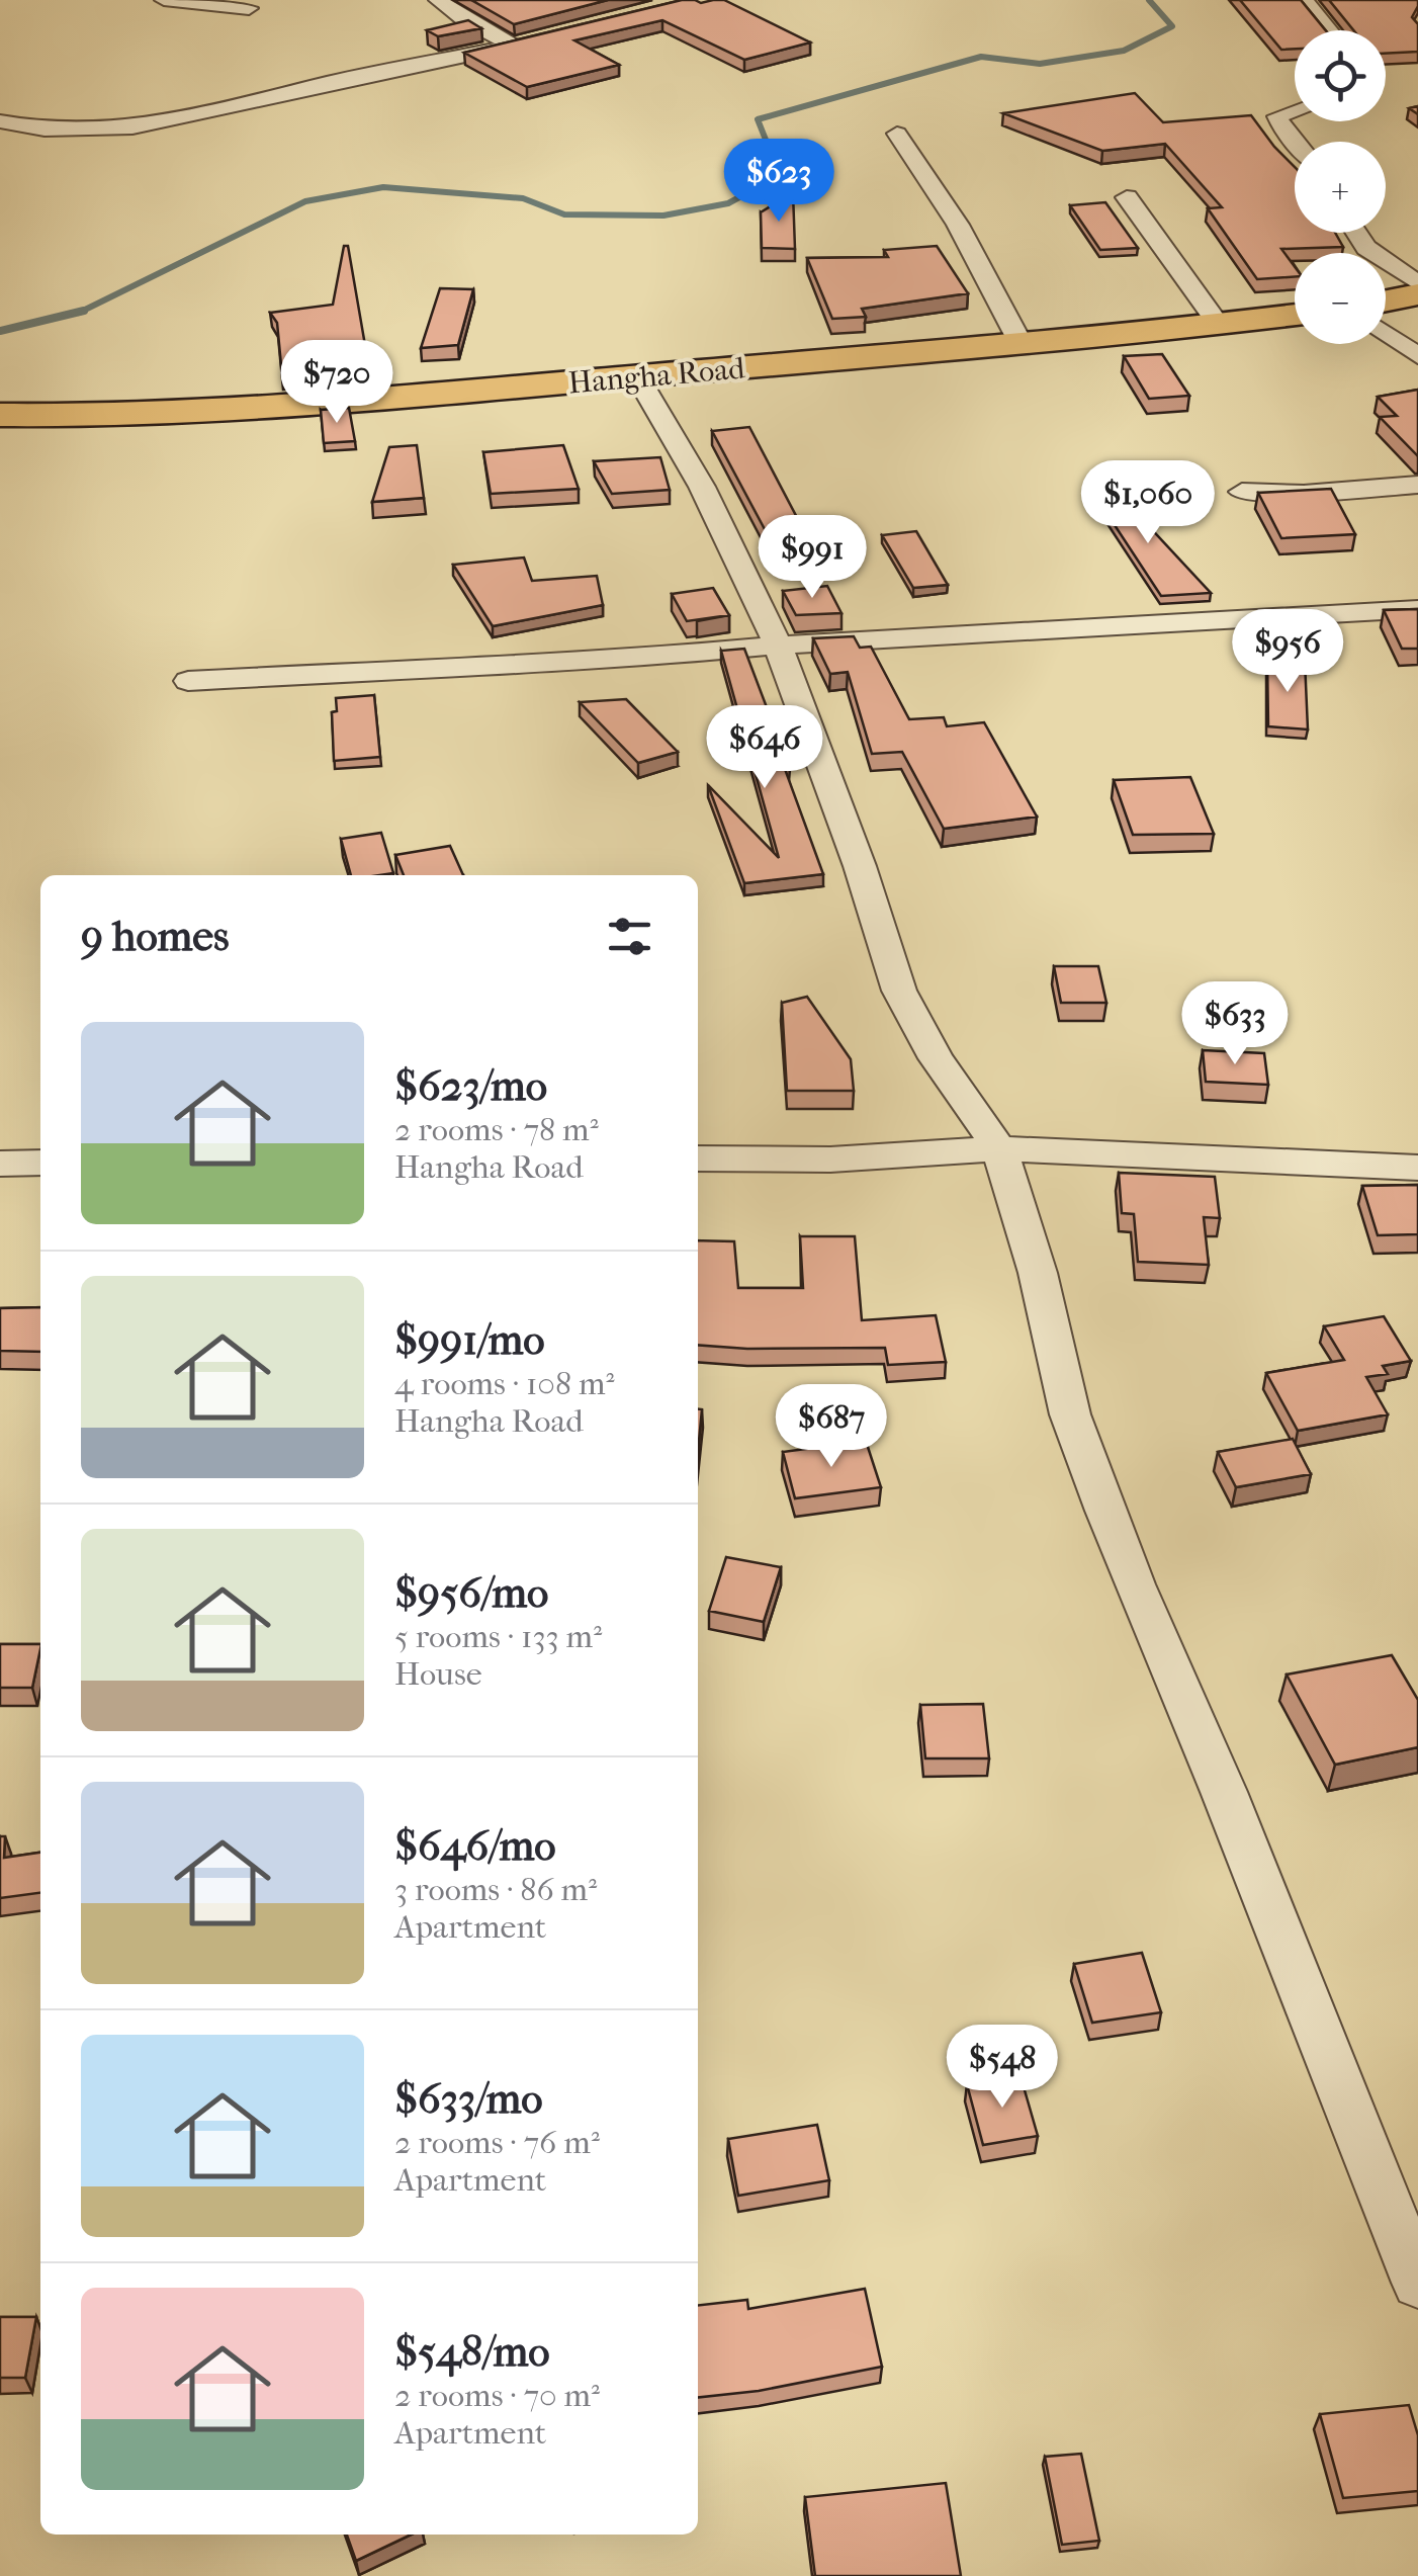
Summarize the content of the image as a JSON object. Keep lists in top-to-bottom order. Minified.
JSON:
{"streets":{"highway":["Hangha Road"]},"page":{"map_buttons":["+","−"],"price":["$623","$720","$1,060","$991","$956","$646","$633","$687","$548"],"heading":"9 homes","list":[{"name":"$623/mo","note":"2 rooms · 78 m² · Hangha Road"},{"name":"$991/mo","note":"4 rooms · 108 m² · Hangha Road"},{"name":"$956/mo","note":"5 rooms · 133 m² · House"},{"name":"$646/mo","note":"3 rooms · 86 m² · Apartment"},{"name":"$633/mo","note":"2 rooms · 76 m² · Apartment"},{"name":"$548/mo","note":"2 rooms · 70 m² · Apartment"}]}}
